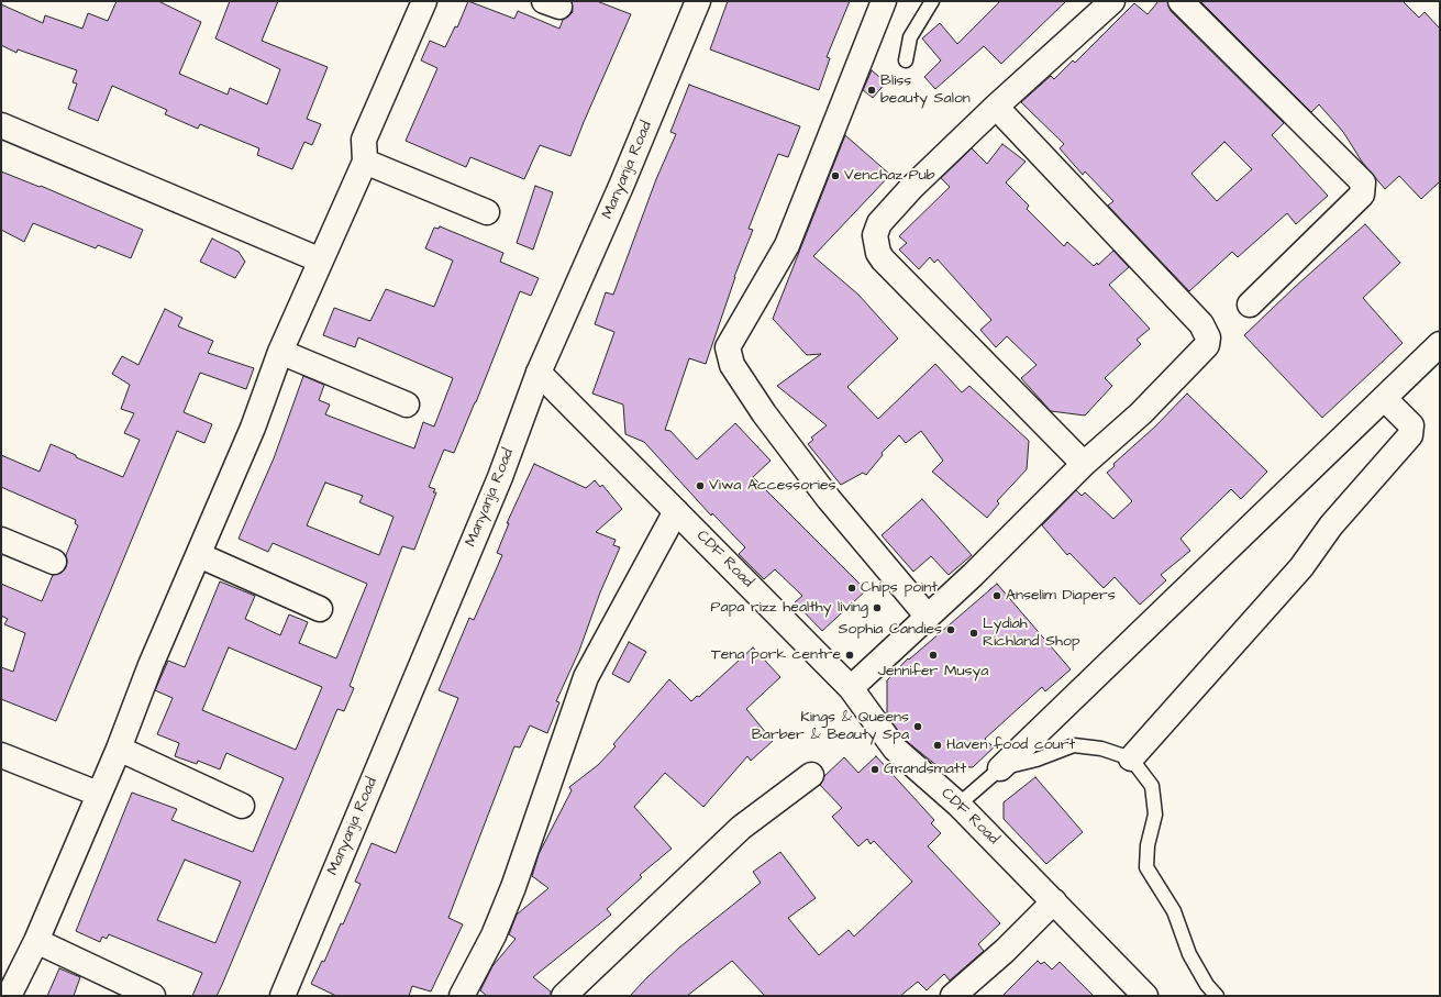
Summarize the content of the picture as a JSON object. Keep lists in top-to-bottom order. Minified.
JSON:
{"streets":{"street":["Manyanja Road","CDF Road"]},"crossings":[["Manyanja Road","CDF Road"]],"places":["Bliss beauty Salon","Venchaz Pub","Viwa Accessories","Chips point","Anselim Diapers","Papa rizz healthy living","Sophia Candies","Lydiah Richland Shop","Tena pork centre","Jennifer Musya","Kings & Queens Barber & Beauty Spa","Haven food court","Grandsmatt"]}
